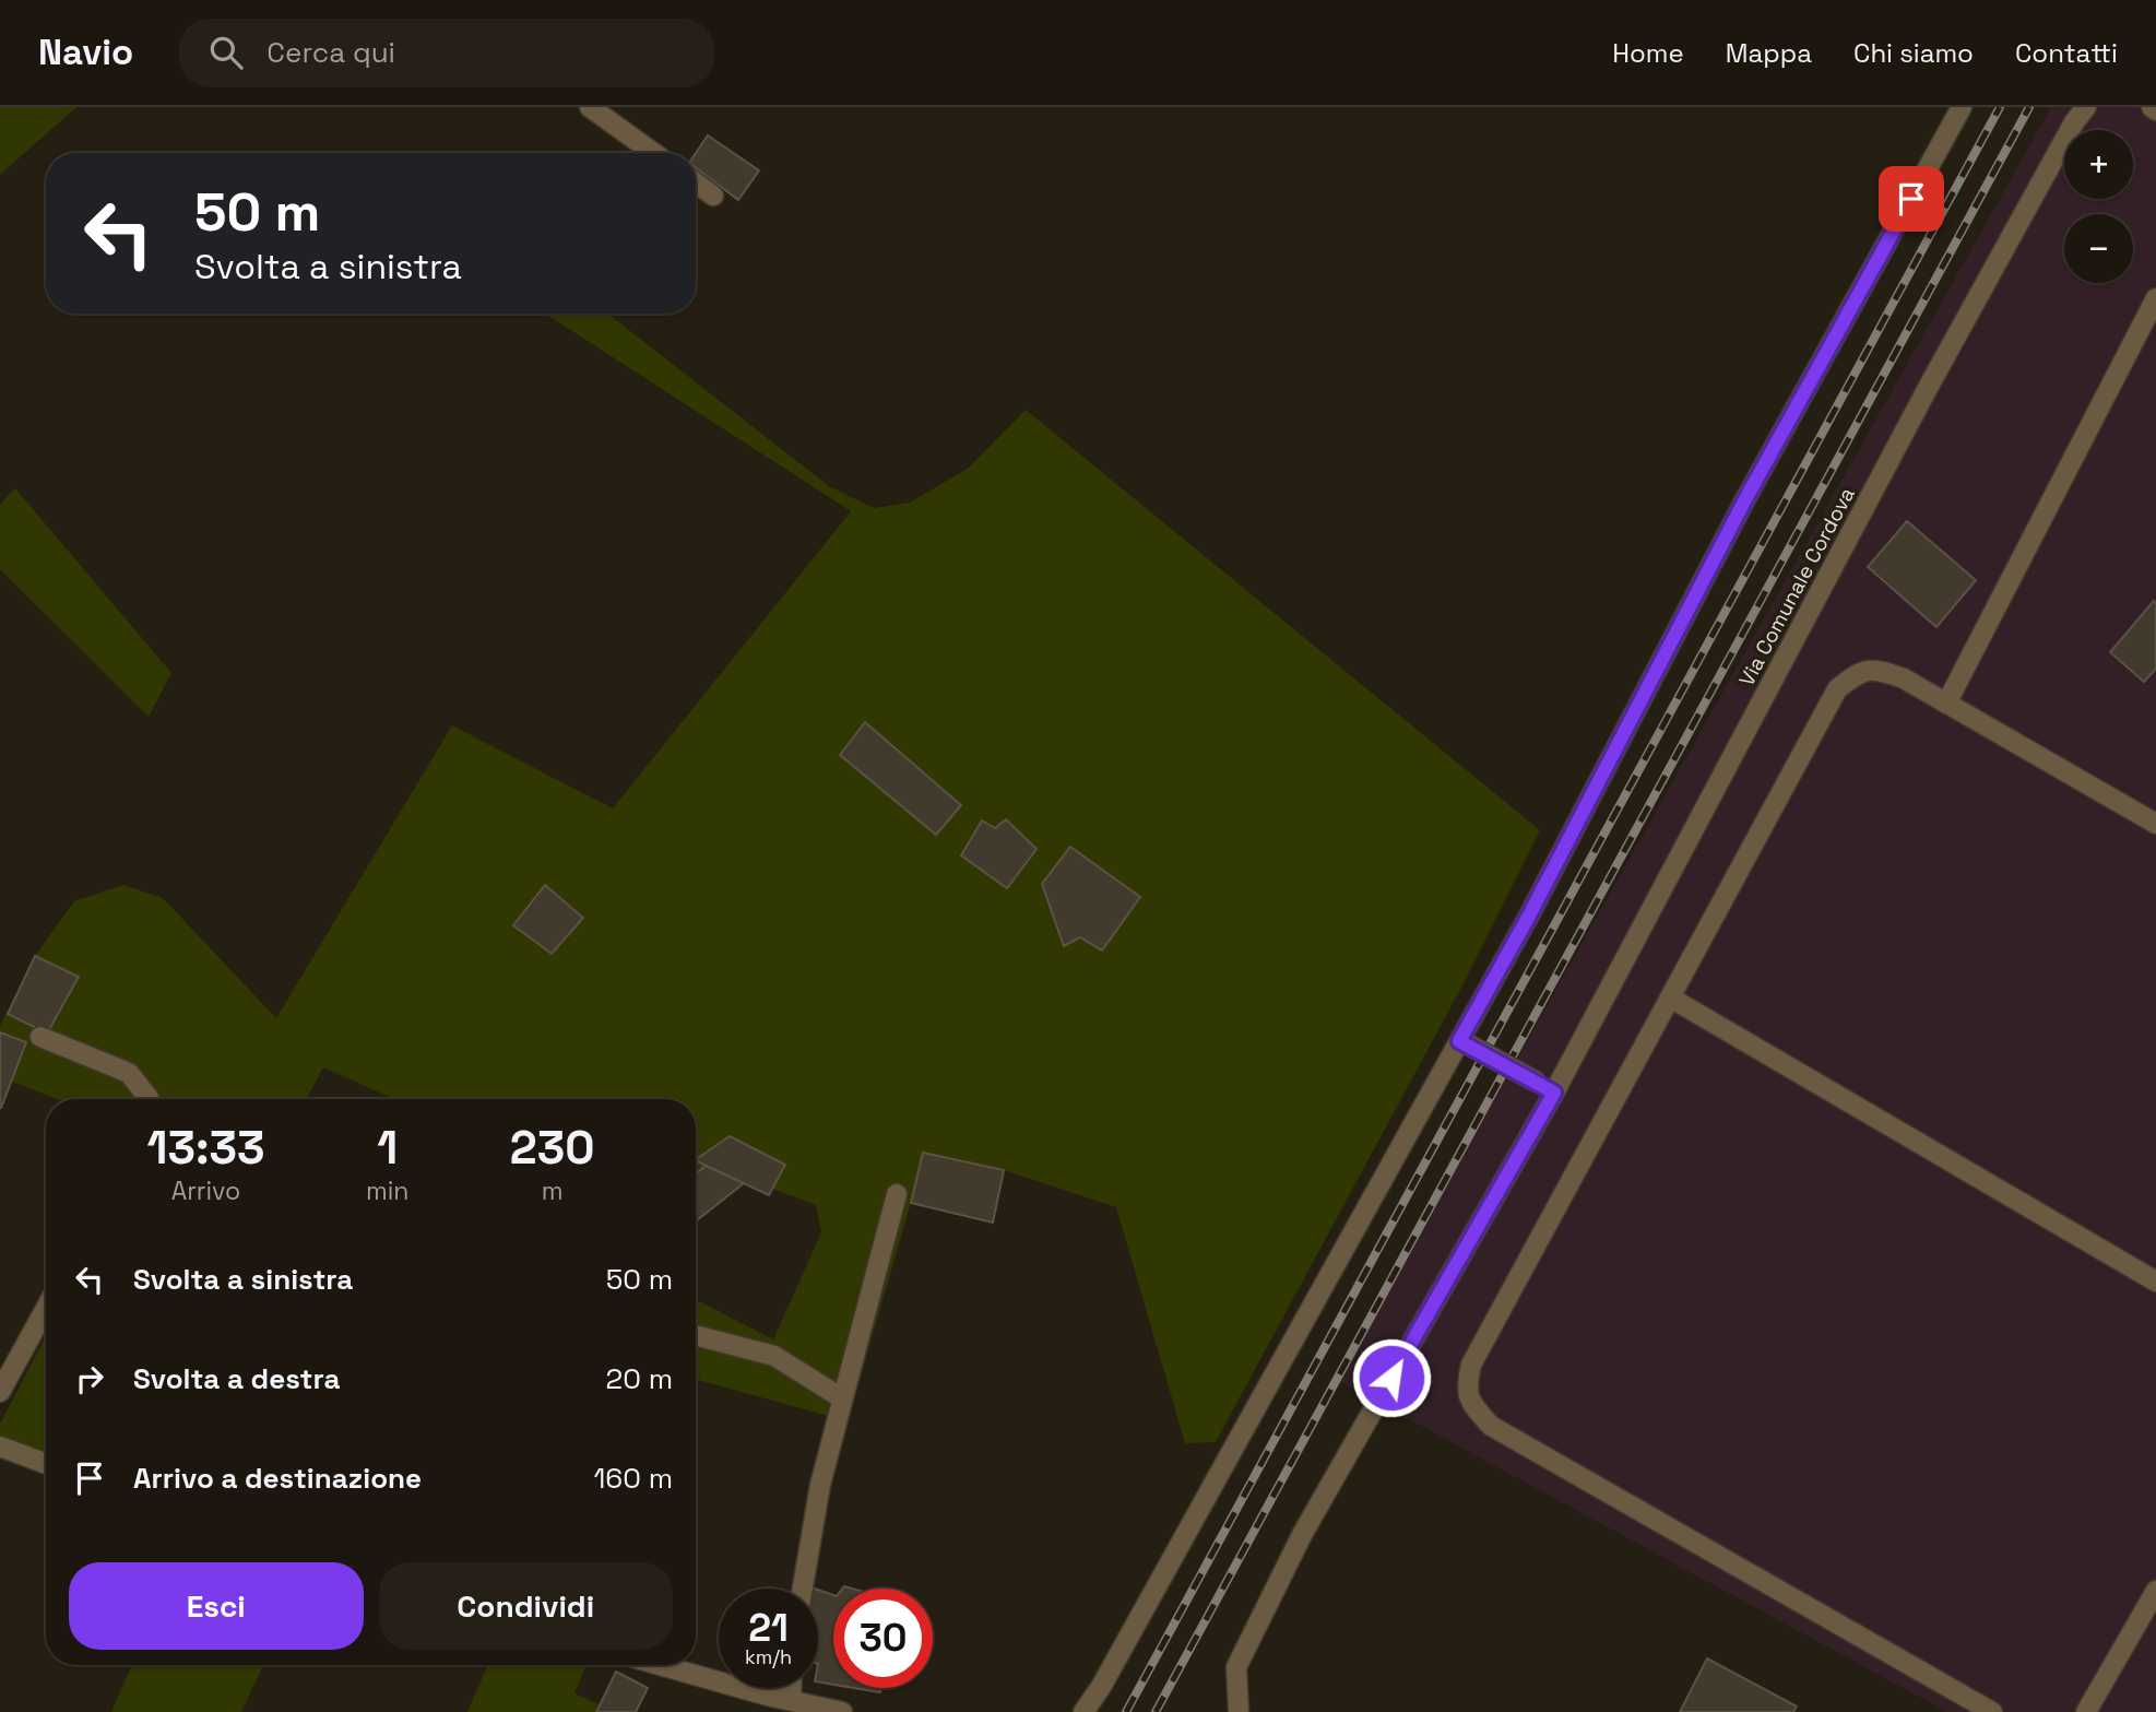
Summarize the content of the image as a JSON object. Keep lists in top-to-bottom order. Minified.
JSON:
{"streets":{"street":["Via Comunale Cordova"]},"page":{"header":"Navio","search":"Cerca qui","nav":["Home","Mappa","Chi siamo","Contatti"],"map_buttons":["+","−"],"turn":["50 m","Svolta a sinistra"],"eta":["13:33","Arrivo","1","min","230","m"],"list":[{"name":"Svolta a sinistra","value":"50 m"},{"name":"Svolta a destra","value":"20 m"},{"name":"Arrivo a destinazione","value":"160 m"}],"buttons":["Esci","Condividi"],"speed":"21 km/h","limit":"30"}}
